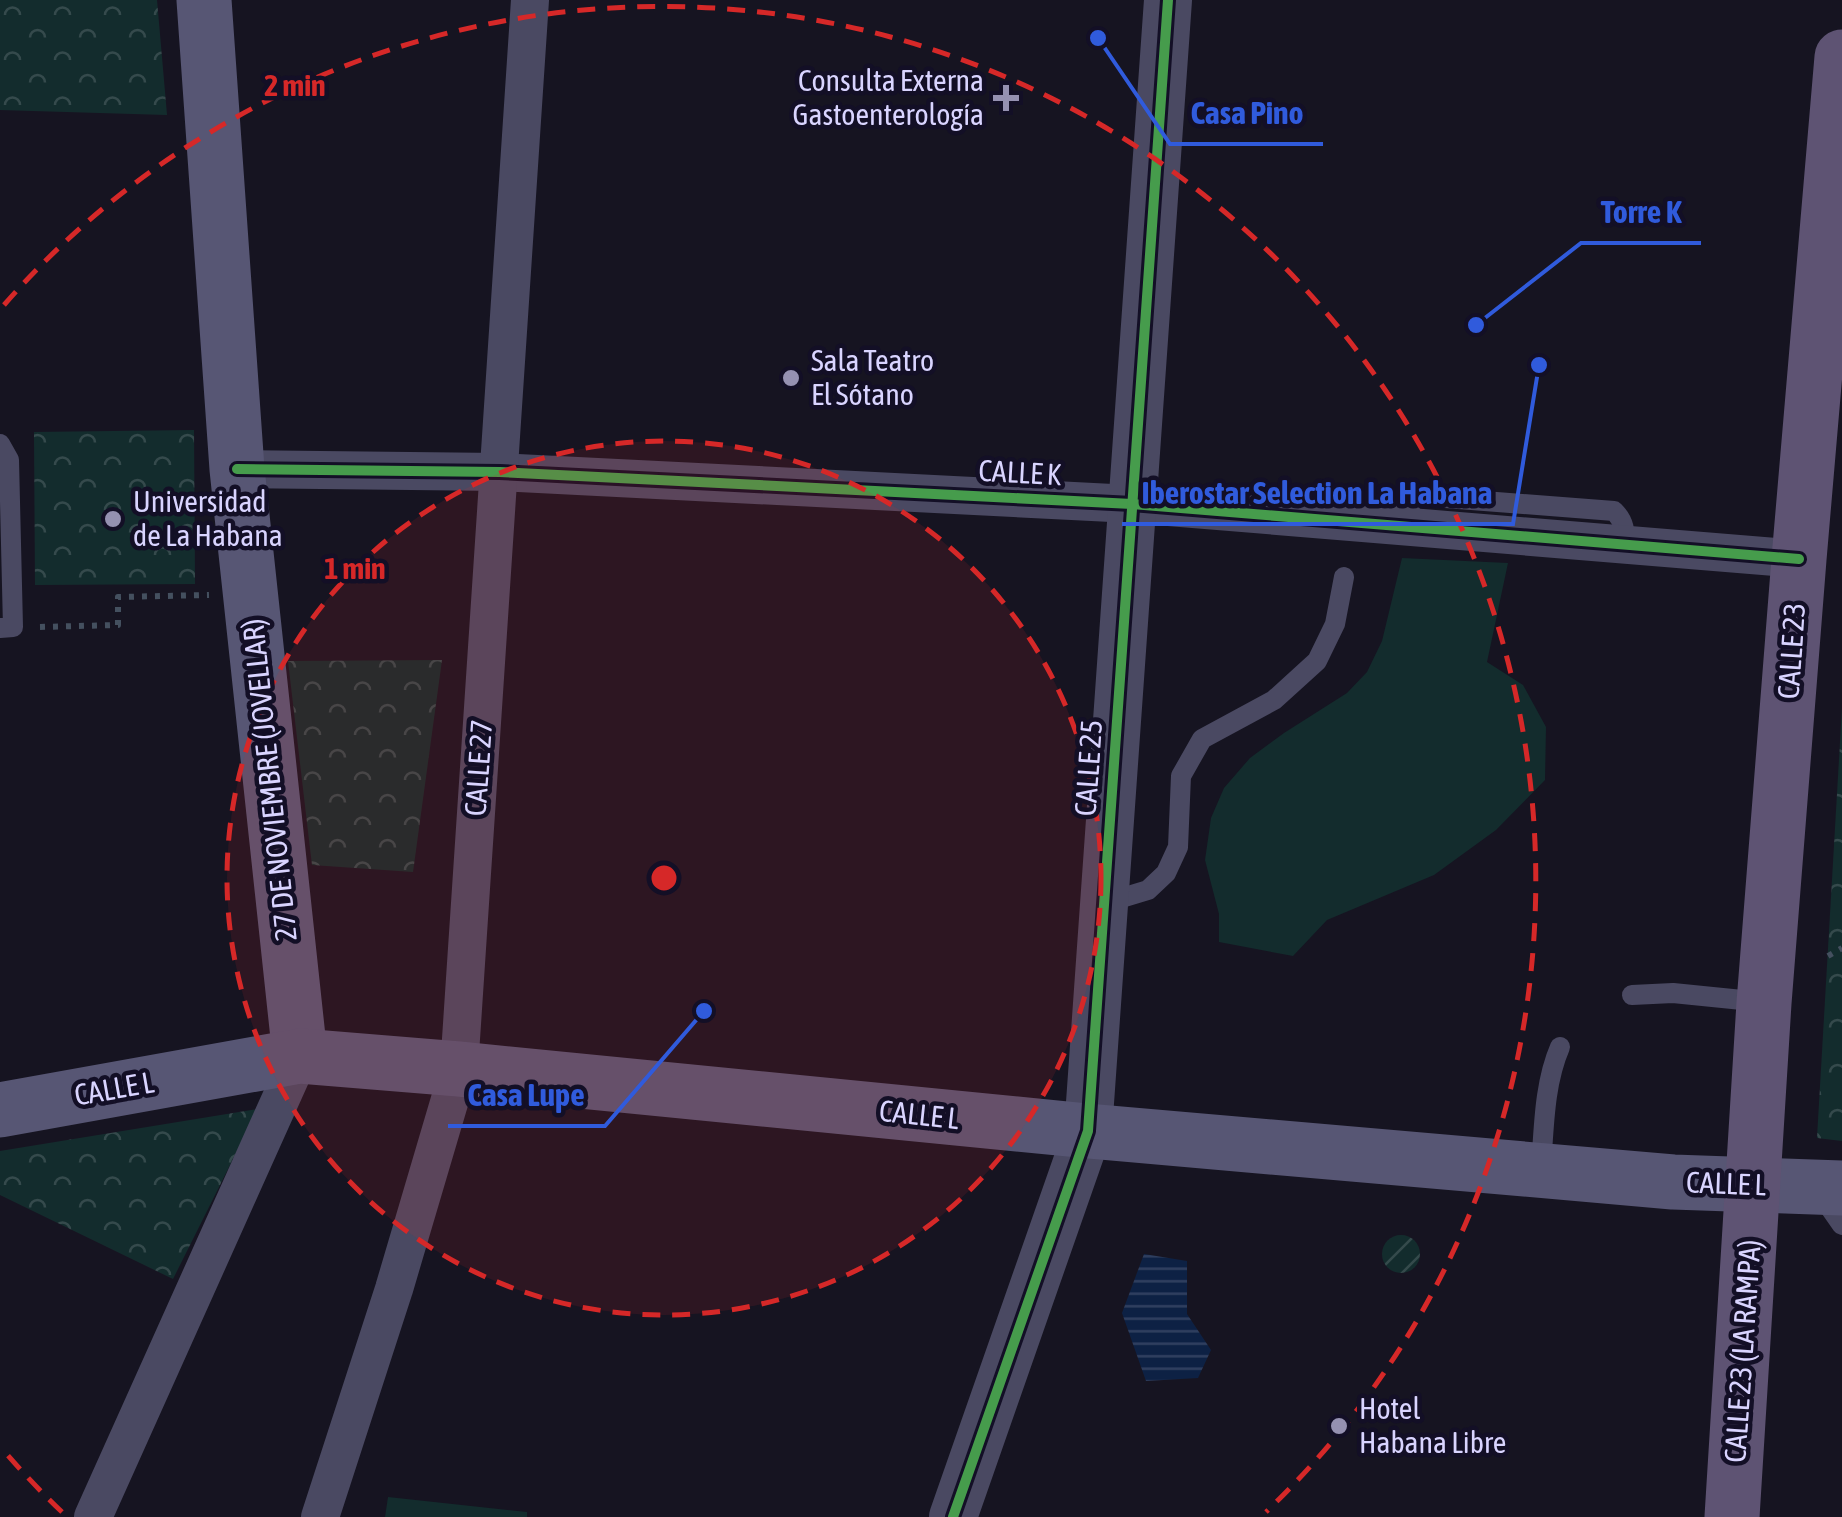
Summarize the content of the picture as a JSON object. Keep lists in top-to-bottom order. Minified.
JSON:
{"streets":{"main road":["CALLE 23","27 DE NOVIEMBRE (JOVELLAR)","CALLE L","CALLE 23 (LA RAMPA)"],"street":["CALLE K","CALLE 27","CALLE 25"]},"crossings":[["CALLE K","CALLE 23"],["CALLE K","CALLE 27"],["CALLE K","CALLE 25"],["CALLE K","27 DE NOVIEMBRE (JOVELLAR)"],["CALLE 23","CALLE L"],["CALLE 23","CALLE 23 (LA RAMPA)"],["CALLE 27","CALLE L"],["CALLE 25","CALLE L"],["27 DE NOVIEMBRE (JOVELLAR)","CALLE L"],["CALLE L","CALLE 23 (LA RAMPA)"]],"places":{"other":["Casa Pino","Torre K","Iberostar Selection La Habana","Sala Teatro El Sótano","Universidad de La Habana","Casa Lupe","Hotel Habana Libre"],"health":["Consulta Externa Gastoenterología"]},"rings":["2 min","1 min"]}
